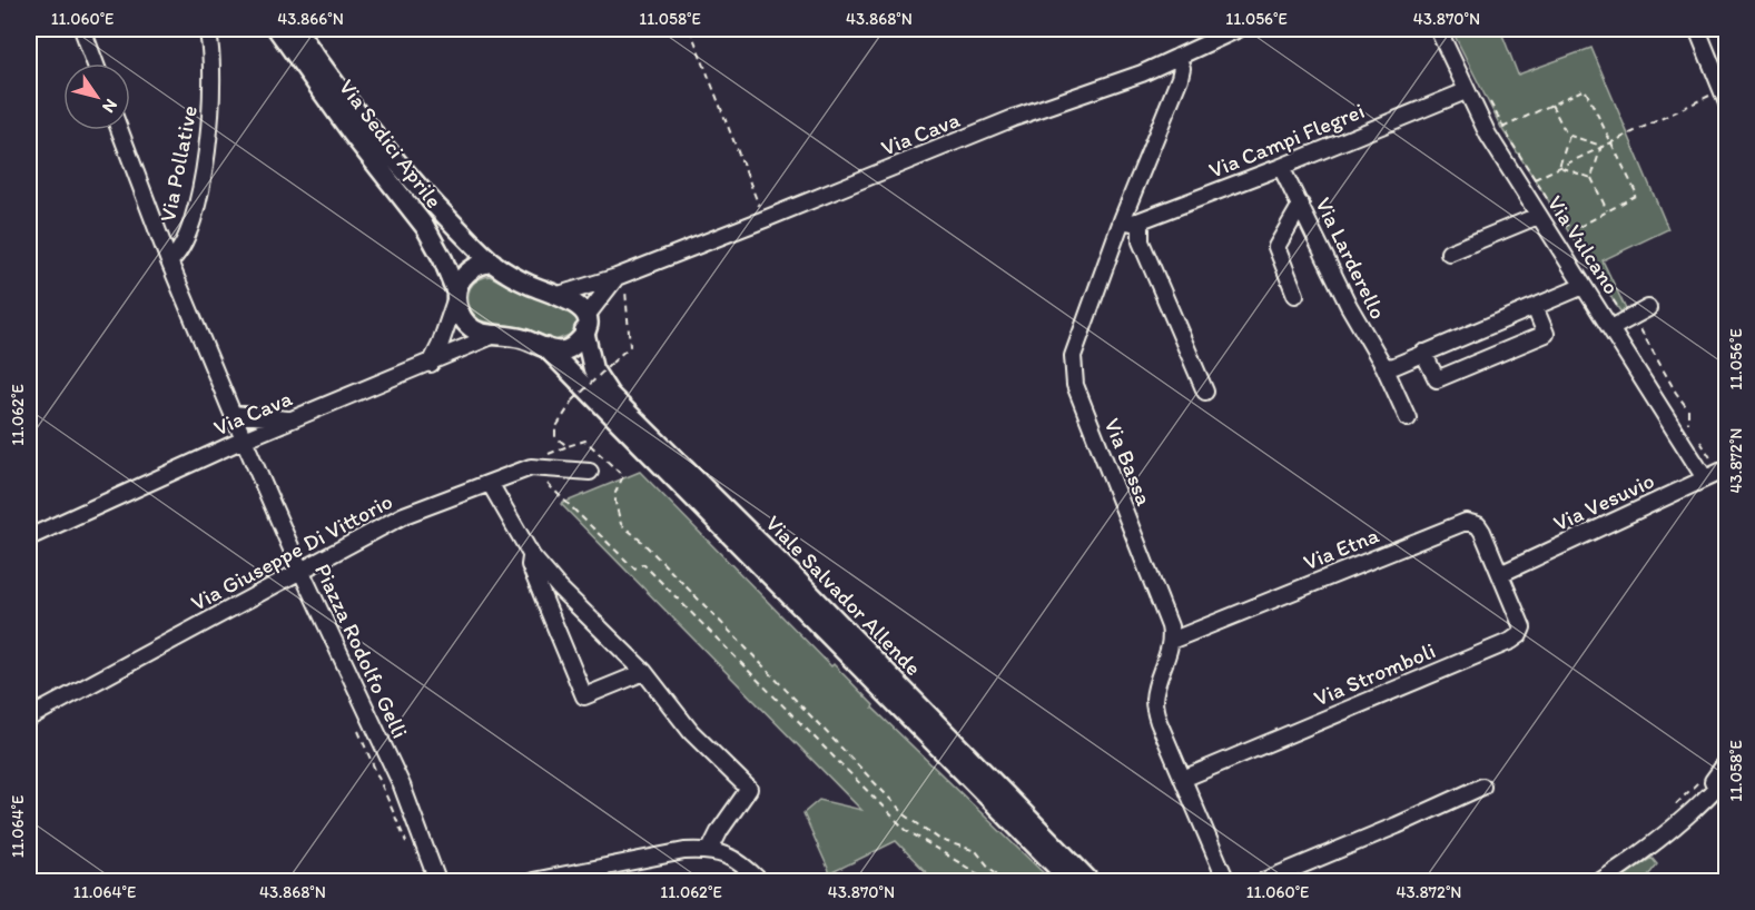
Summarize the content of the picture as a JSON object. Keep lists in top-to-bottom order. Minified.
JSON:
{"streets":{"main road":["Via Sedici Aprile","Viale Salvador Allende"],"street":["Via Cava","Via Campi Flegrei","Via Pollative","Via Vulcano","Via Larderello","Via Bassa","Via Vesuvio","Via Etna","Via Giuseppe Di Vittorio","Piazza Rodolfo Gelli","Via Stromboli"]},"crossings":[["Via Cava","Via Sedici Aprile"],["Via Cava","Via Pollative"],["Via Cava","Via Bassa"],["Via Cava","Piazza Rodolfo Gelli"],["Via Campi Flegrei","Via Vulcano"],["Via Campi Flegrei","Via Larderello"],["Via Campi Flegrei","Via Bassa"],["Via Sedici Aprile","Viale Salvador Allende"],["Via Pollative","Piazza Rodolfo Gelli"],["Via Vulcano","Via Vesuvio"],["Via Bassa","Via Etna"],["Via Vesuvio","Via Etna"],["Via Vesuvio","Via Stromboli"],["Via Etna","Via Stromboli"],["Via Giuseppe Di Vittorio","Piazza Rodolfo Gelli"]],"north":"bottom right","coordinates":["11.060°E","43.866°N","11.058°E","43.868°N","11.056°E","43.870°N","11.062°E","43.872°N","11.064°E"]}
